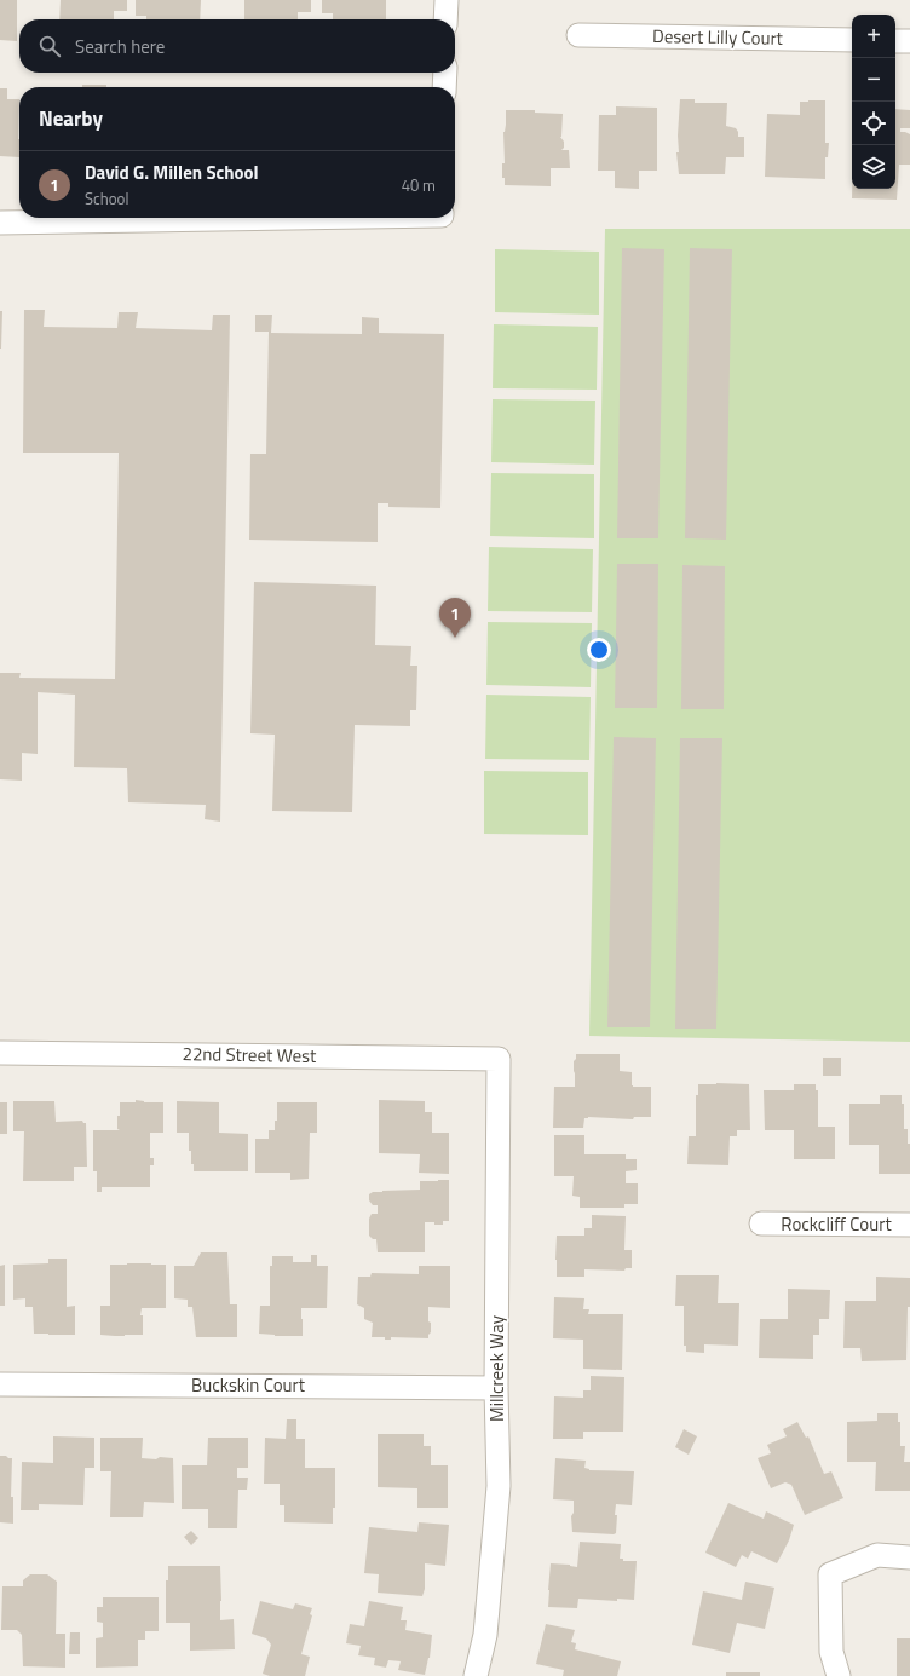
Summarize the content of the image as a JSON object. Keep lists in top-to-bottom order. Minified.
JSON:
{"streets":{"street":["Desert Lilly Court","22nd Street West","Rockcliff Court","Millcreek Way","Buckskin Court"]},"crossings":[["22nd Street West","Millcreek Way"],["Millcreek Way","Buckskin Court"]],"page":{"map_buttons":["+","−"],"search":"Search here","heading":"Nearby","list":[{"mark":"1","name":"David G. Millen School","note":"School","value":"40 m"}],"pins":"1"}}
